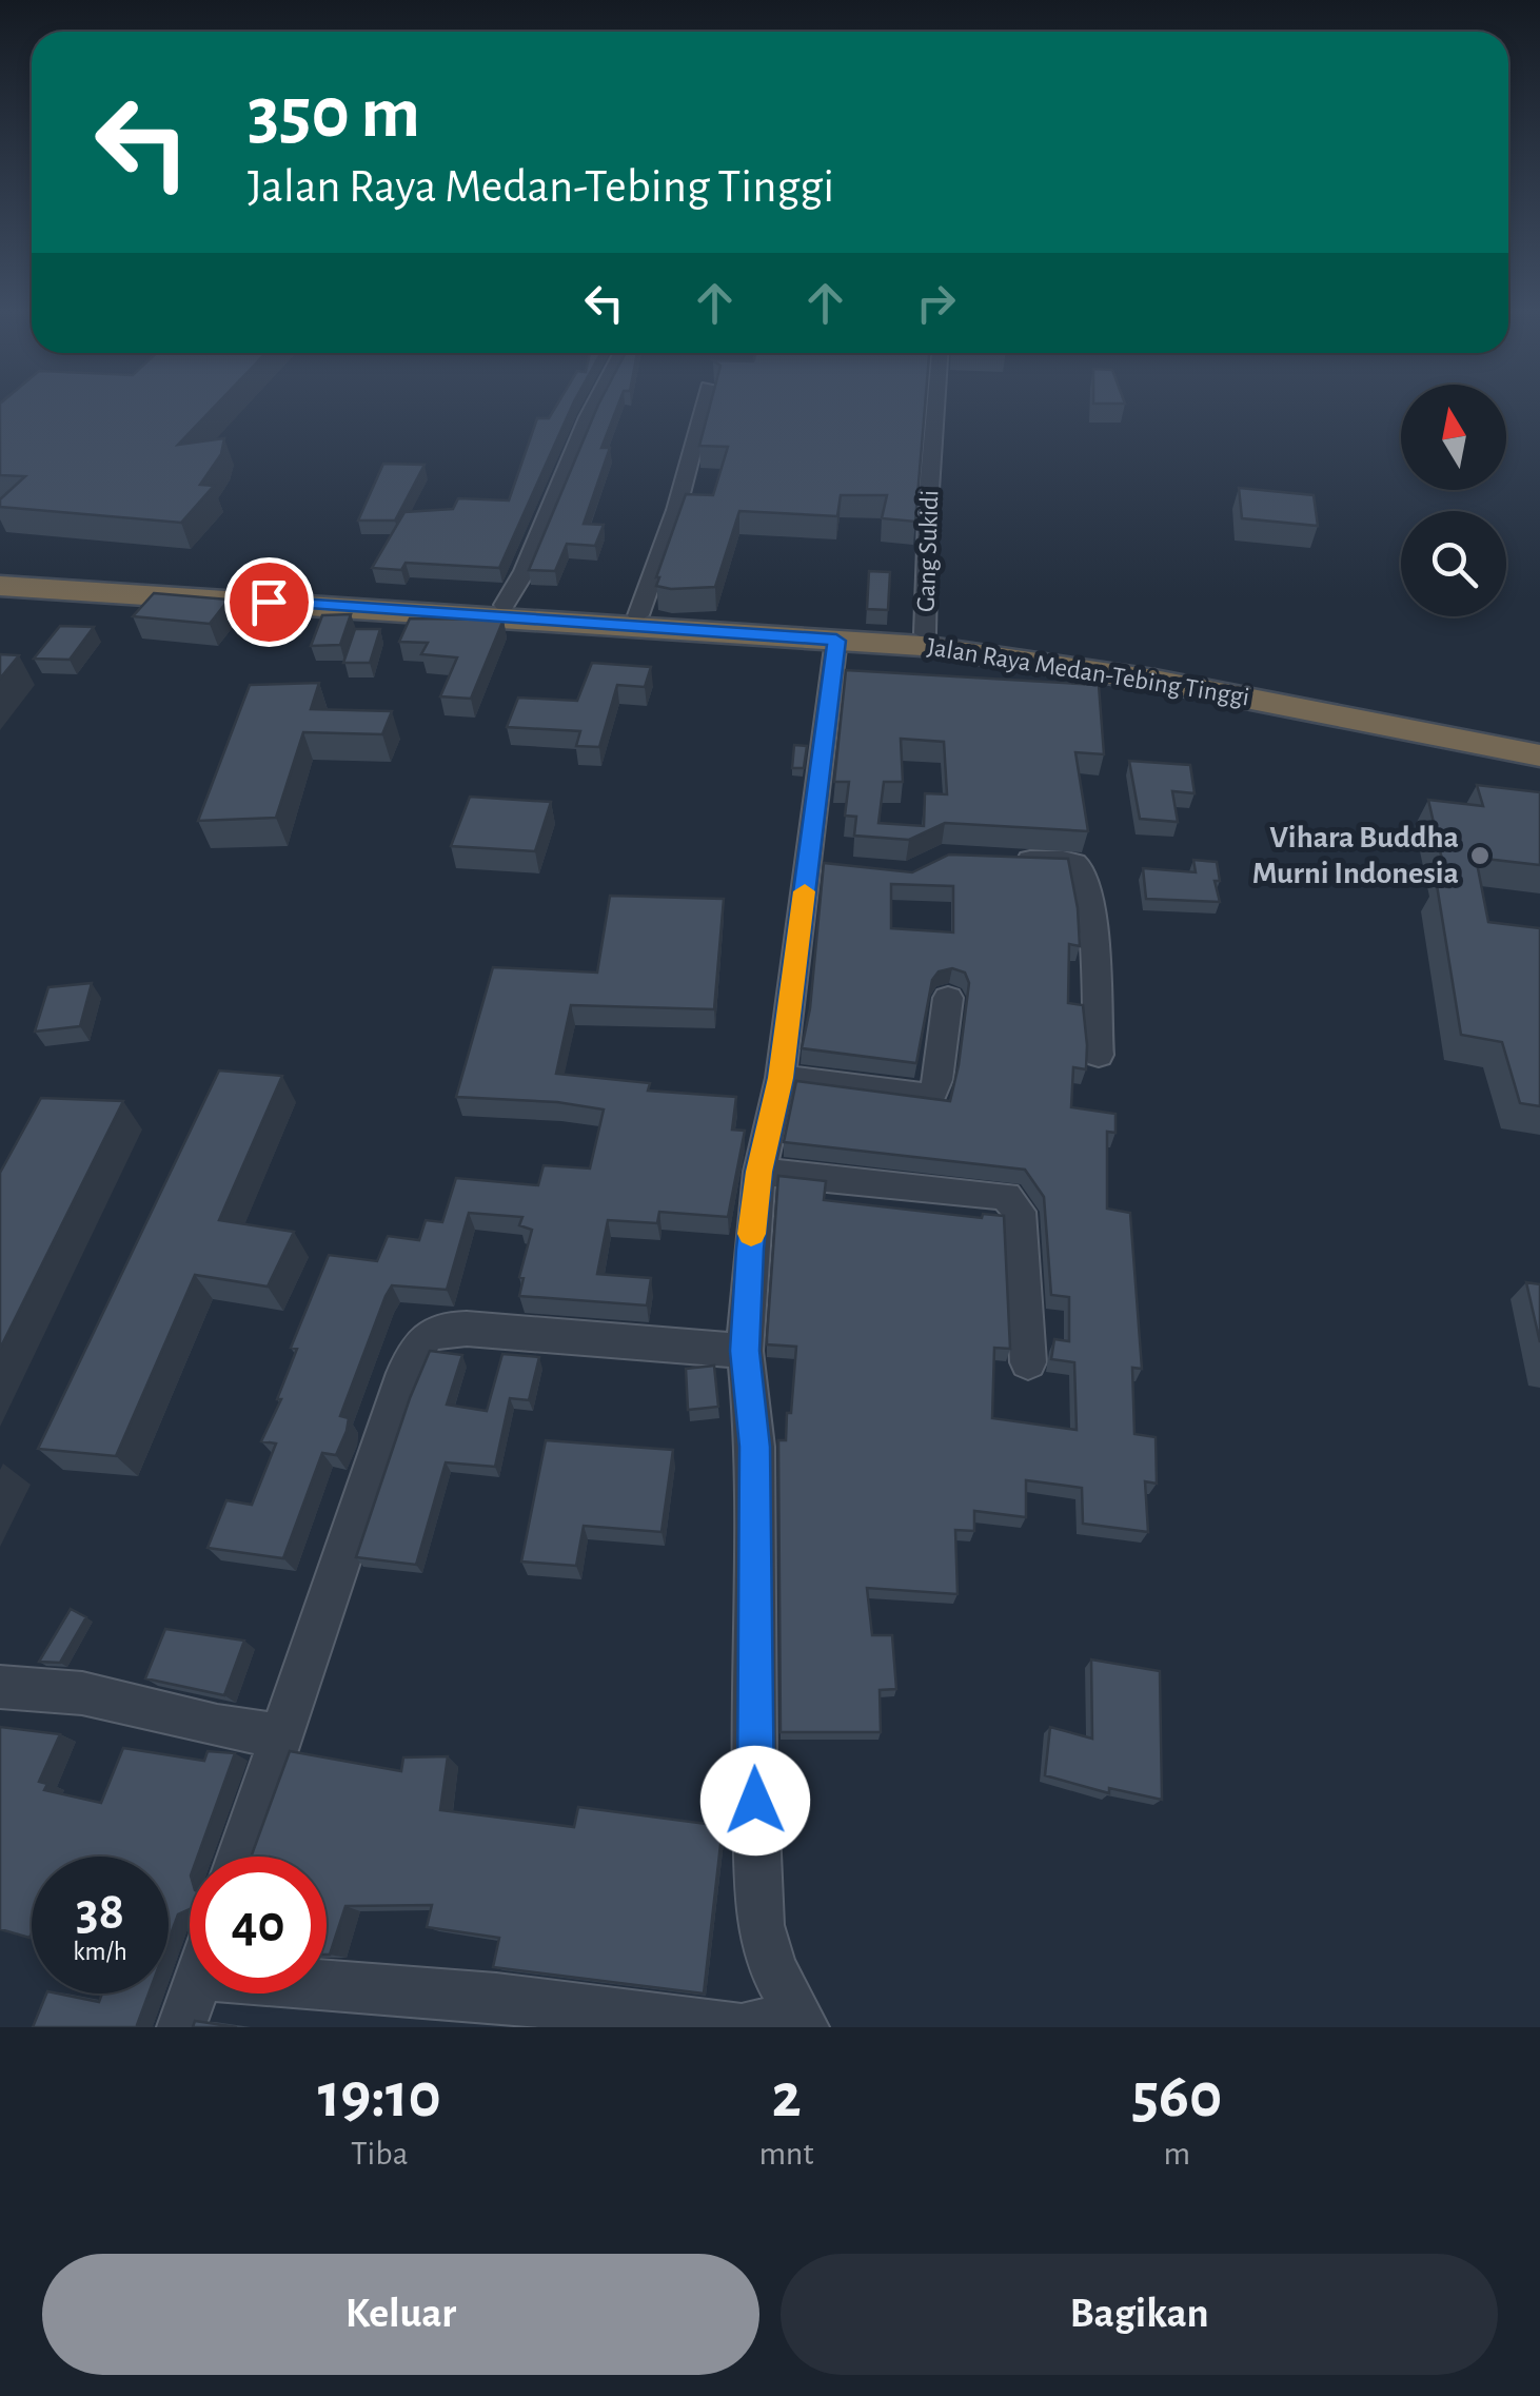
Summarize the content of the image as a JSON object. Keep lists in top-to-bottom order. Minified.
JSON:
{"streets":{"highway":["Jalan Raya Medan-Tebing Tinggi"],"street":["Gang Sukidi"]},"crossings":[["Gang Sukidi","Jalan Raya Medan-Tebing Tinggi"]],"places":["Vihara Buddha Murni Indonesia"],"north":"top","page":{"turn":["350 m","Jalan Raya Medan-Tebing Tinggi"],"speed":"38 km/h","limit":"40","eta":["19:10","Tiba","2","mnt","560","m"],"buttons":["Keluar","Bagikan"]}}
